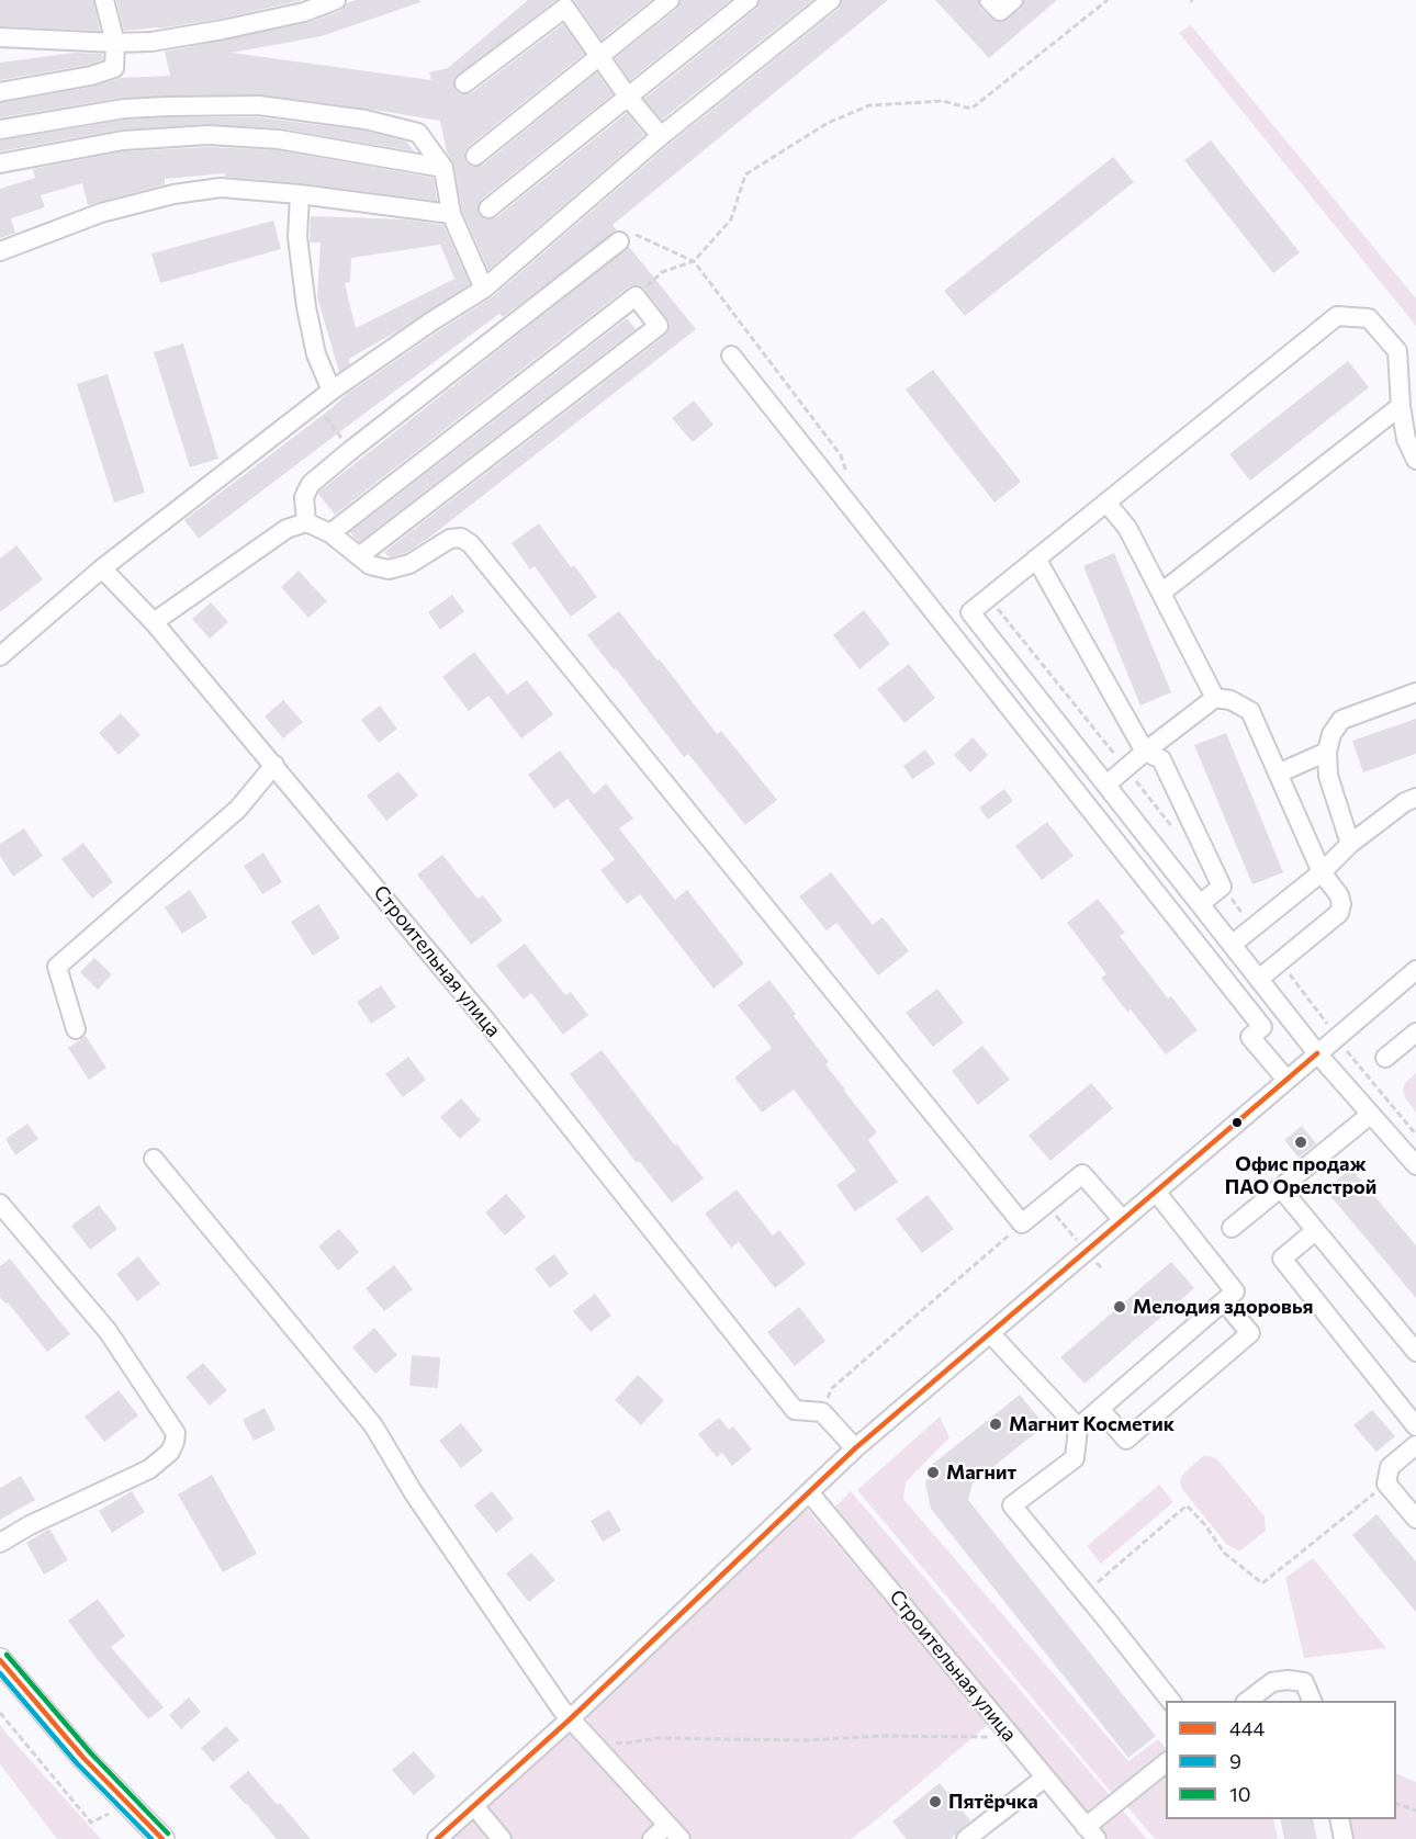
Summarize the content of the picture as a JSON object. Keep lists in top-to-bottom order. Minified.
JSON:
{"streets":{"street":["Строительная улица"]},"places":["Офис продаж ПАО Орелстрой","Мелодия здоровья","Магнит Косметик","Магнит","Пятёрчка"],"lines":["transit line 444","transit line 10","transit line 9"],"legend":["444","9","10"]}
